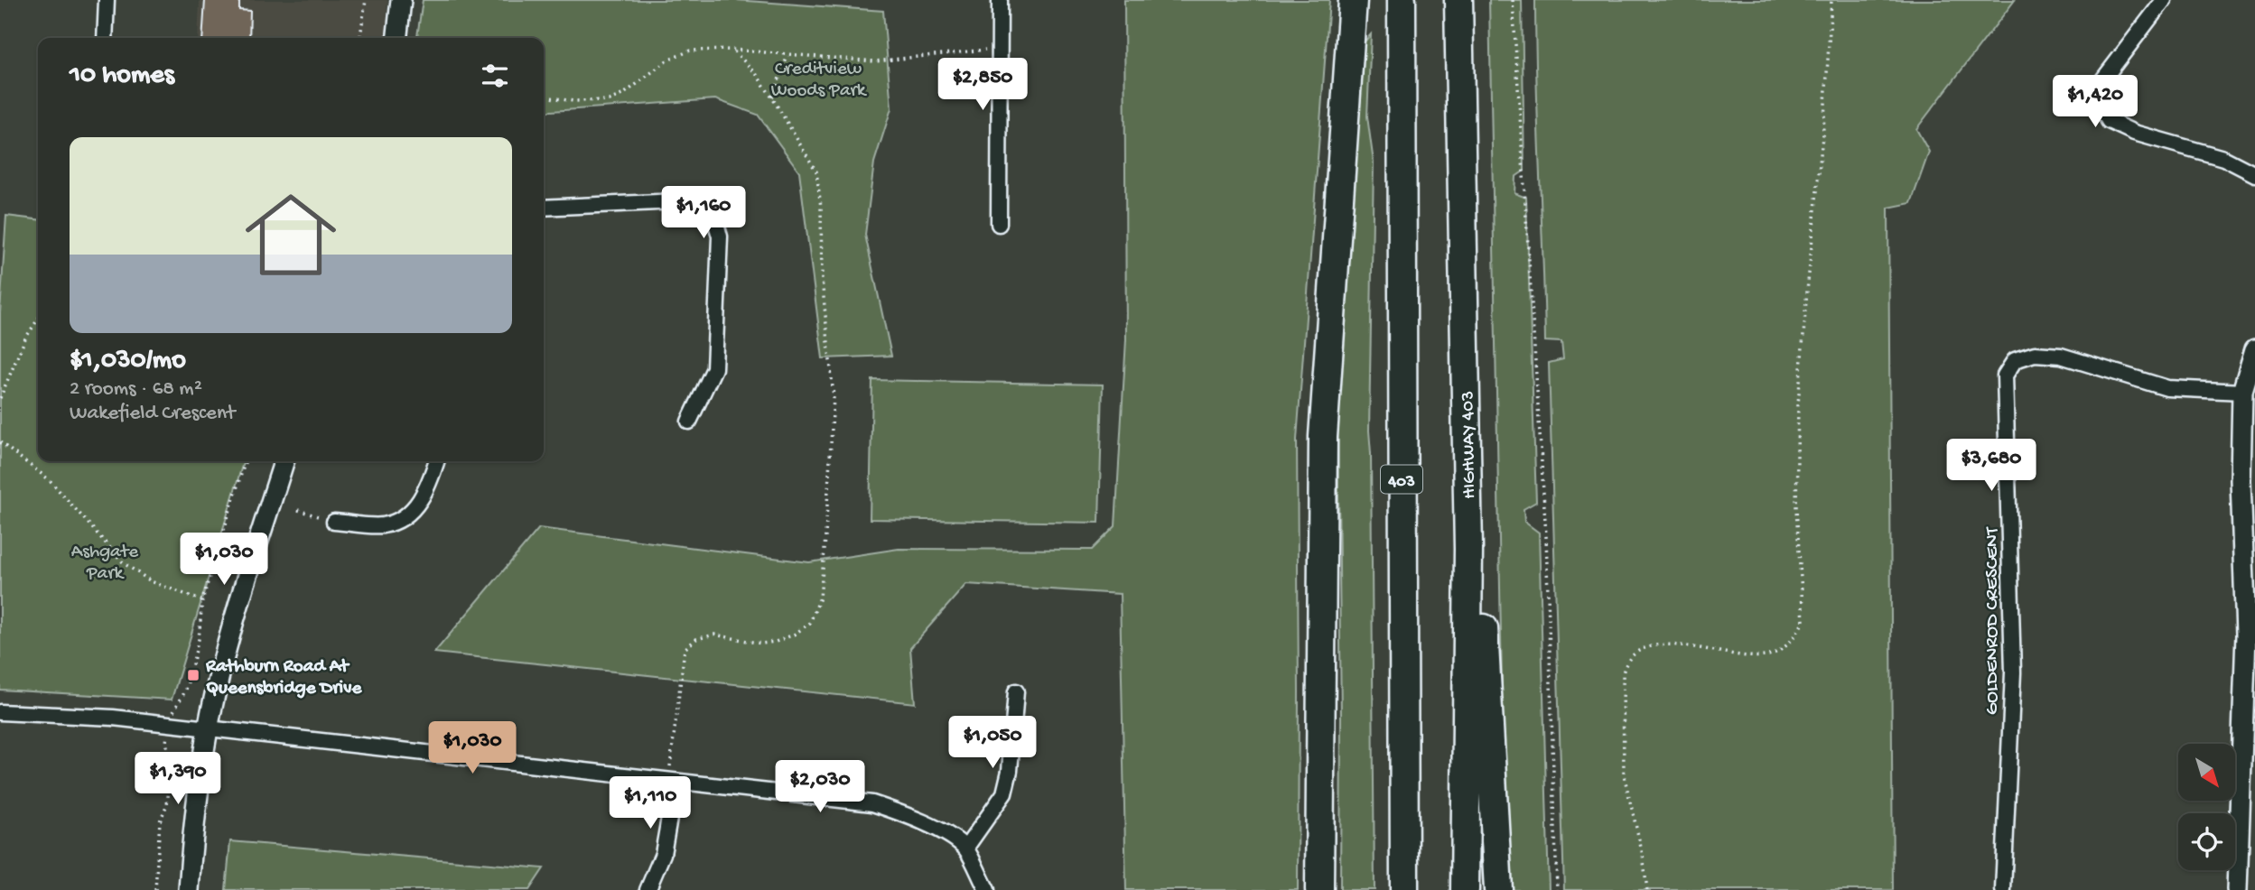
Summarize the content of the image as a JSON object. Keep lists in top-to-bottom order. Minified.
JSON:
{"streets":{"highway":["HIGHWAY 403","403"],"street":["GOLDENROD CRESCENT"]},"parks":["Creditview Woods Park","Ashgate Park"],"places":{"transit":["Rathburn Road At Queensbridge Drive"]},"north":"bottom right","page":{"heading":"10 homes","price":["$2,850","$1,420","$1,160","$3,680","$1,030","$1,050","$1,030","$1,390","$2,030","$1,110"],"list":[{"name":"$1,030/mo","note":"2 rooms · 68 m² · Wakefield Crescent"}]}}
